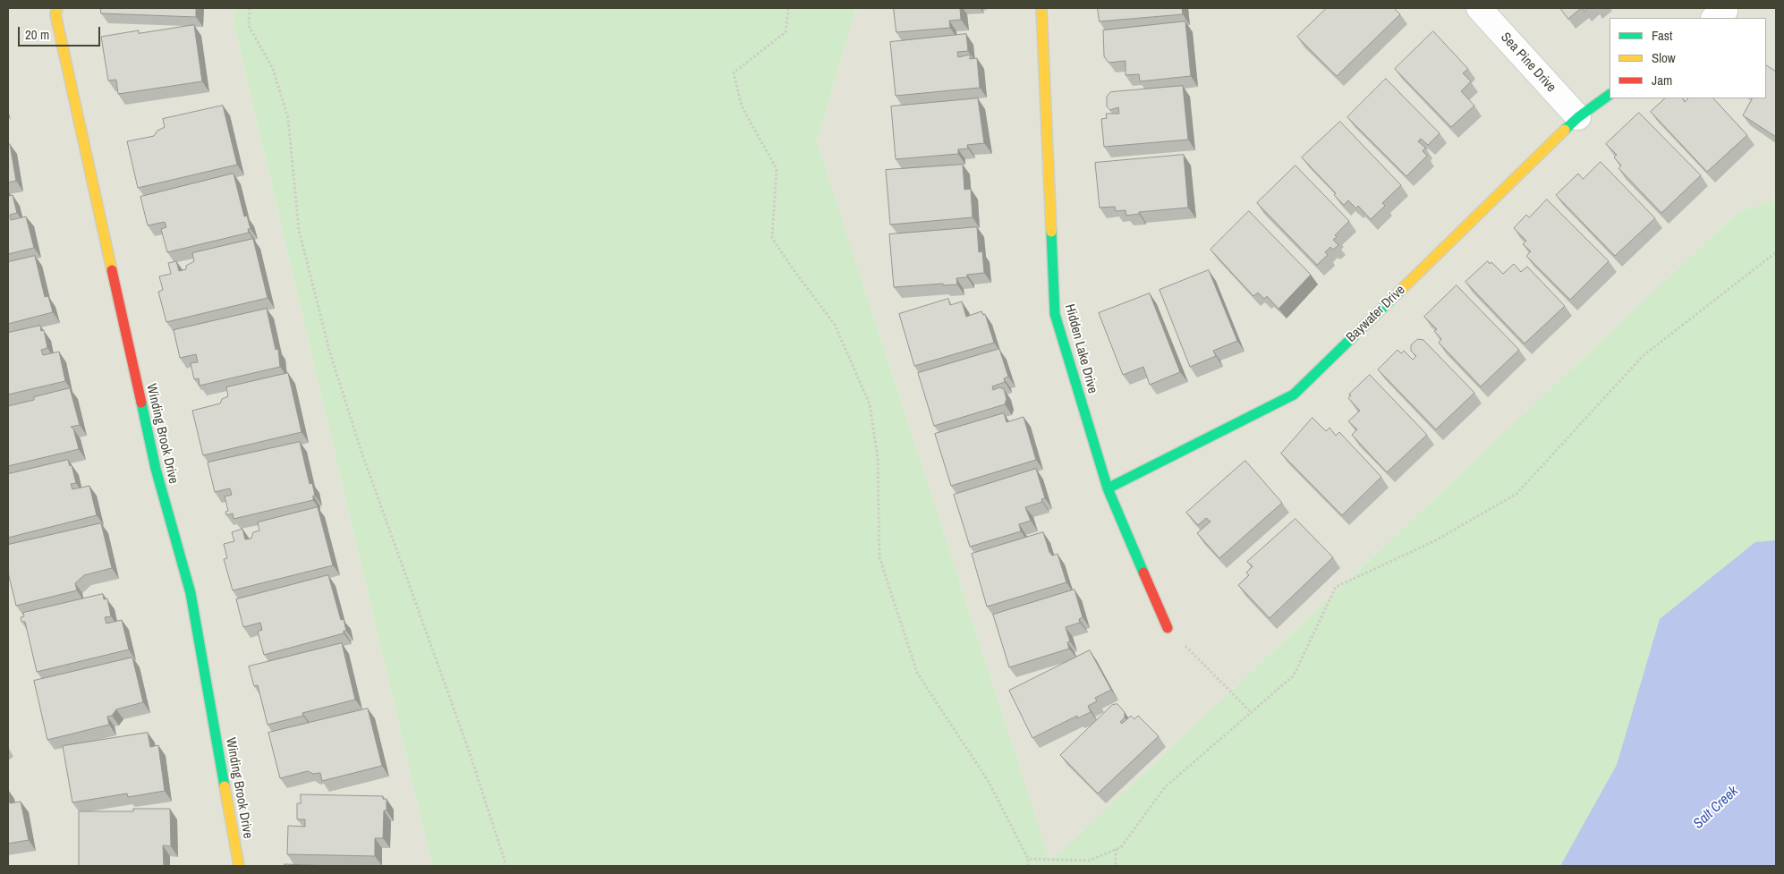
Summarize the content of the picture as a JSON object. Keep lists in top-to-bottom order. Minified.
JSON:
{"streets":{"street":["Sea Pine Drive","Baywater Drive","Hidden Lake Drive","Winding Brook Drive"]},"crossings":[["Sea Pine Drive","Baywater Drive"],["Baywater Drive","Hidden Lake Drive"]],"water":["Salt Creek"],"legend":["Fast","Slow","Jam"],"scale_bar":"20 m"}
